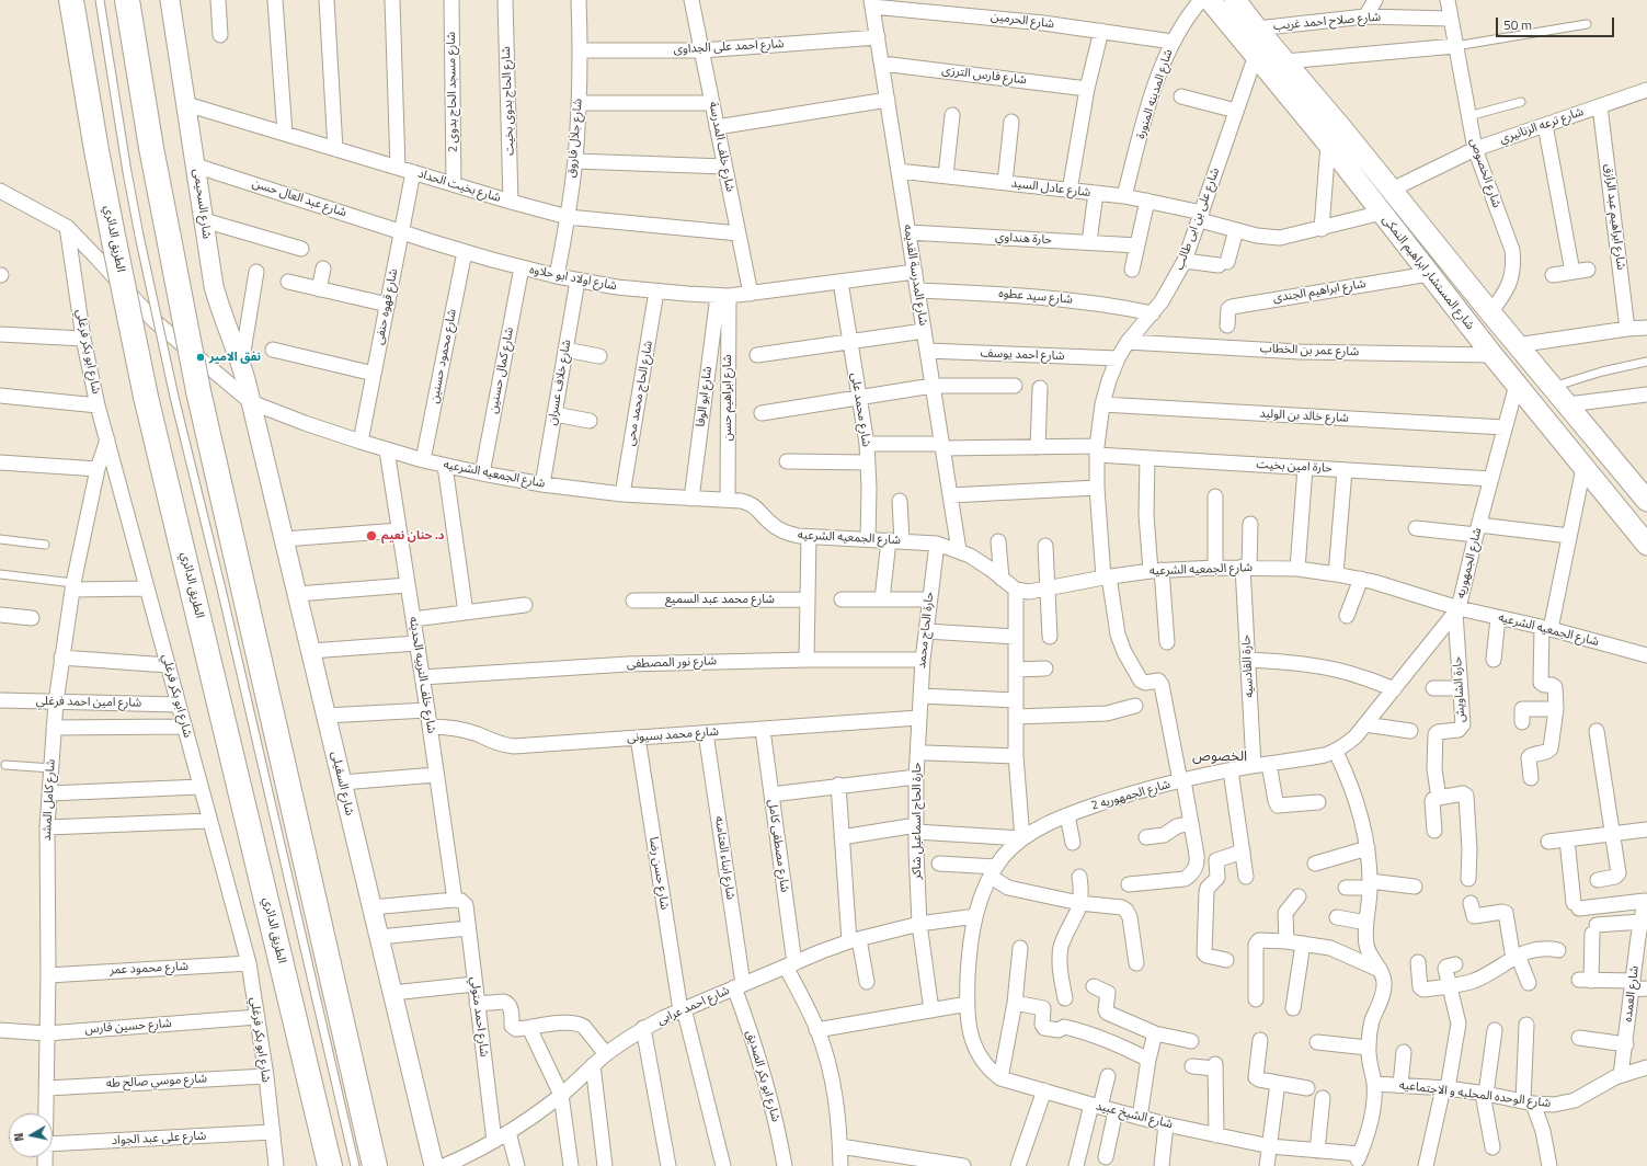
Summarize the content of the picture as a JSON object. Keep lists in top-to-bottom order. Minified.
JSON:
{"streets":{"highway":["الطريق الدائري"],"main road":["شارع المستشار ابراهيم النمكى"],"street":["شارع الحرمين","شارع صلاح احمد غريب","شارع احمد على الجداوى","شارع فارس الترزى","شارع مسجد الحاج بدوى 2","شارع المدينه المنورة","شارع الحاج بدوى بخيت","شارع ترعه الزنانيري","شارع جلال فاروق","شارع خلف المدرسة","شارع الخصوص","شارع بخيت الحداد","شارع عادل السيد","شارع عبد العال حسن","شارع السحيمى","شارع ابراهيم عبد الرازق","شارع على بن ابى طالب","حارة هنداوي","شارع المدرسة القديمه","شارع اولاد ابو حلاوه","شارع ابراهيم الجندى","شارع سيد عطوه","شارع قهوه حنفى","شارع عمر بن الخطاب","شارع ابو بكر فرغلي","شارع احمد يوسف","شارع محمود حسنين","شارع كمال حسنين","شارع خلاف عسران","شارع الحاج محمد محى","شارع ابو الوفا","شارع ابراهيم حسن","شارع محمد على","شارع خالد بن الوليد","حارة امين بخيت","شارع الجمعيه الشرعيه","شارع الجمهوريه","شارع محمد عبد السميع","حارة الحاج محمد","شارع نور المصطفى","حارة القادسيه","شارع خلف التربيه الحديثه","حارة الشاويش","شارع امين احمد فرغلي","شارع محمد بسيونى","شارع السقيلى","شارع الجمهوريه 2","شارع كامل المشد","حارة الحاج اسماعيل شاكر","شارع مصطفى كامل","شارع ابناء العتامنه","شارع حسن رضا","شارع محمود عمر","شارع العمده","شارع احمد عرابى","شارع احمد متولي","شارع حسين فارس","شارع ابو بكر الصديق","شارع موسي صالح طه","شارع الوحده المحليه و الاجتماعيه","شارع الشيخ عبيد","شارع على عبد الجواد"]},"crossings":[["شارع الحرمين","شارع المدينه المنورة"],["شارع الحرمين","شارع المدرسة القديمه"],["شارع صلاح احمد غريب","شارع الخصوص"],["شارع صلاح احمد غريب","شارع المستشار ابراهيم النمكى"],["شارع احمد على الجداوى","شارع جلال فاروق"],["شارع احمد على الجداوى","شارع خلف المدرسة"],["شارع احمد على الجداوى","شارع المدرسة القديمه"],["شارع فارس الترزى","شارع المدرسة القديمه"],["شارع مسجد الحاج بدوى 2","شارع بخيت الحداد"],["شارع المدينه المنورة","شارع عادل السيد"],["شارع الحاج بدوى بخيت","شارع بخيت الحداد"],["شارع ترعه الزنانيري","شارع الخصوص"],["شارع ترعه الزنانيري","شارع ابراهيم عبد الرازق"],["شارع ترعه الزنانيري","شارع المستشار ابراهيم النمكى"],["شارع جلال فاروق","شارع بخيت الحداد"],["شارع جلال فاروق","شارع اولاد ابو حلاوه"],["شارع خلف المدرسة","شارع بخيت الحداد"],["شارع خلف المدرسة","شارع اولاد ابو حلاوه"],["شارع الخصوص","شارع المستشار ابراهيم النمكى"],["شارع بخيت الحداد","شارع السحيمى"],["شارع بخيت الحداد","شارع قهوه حنفى"],["شارع عادل السيد","شارع على بن ابى طالب"],["شارع عادل السيد","شارع المستشار ابراهيم النمكى"],["شارع عادل السيد","شارع المدرسة القديمه"],["شارع عبد العال حسن","شارع السحيمى"],["شارع عبد العال حسن","شارع اولاد ابو حلاوه"],["شارع عبد العال حسن","شارع قهوه حنفى"],["شارع السحيمى","شارع الجمعيه الشرعيه"],["شارع السحيمى","شارع السقيلى"],["شارع على بن ابى طالب","شارع المستشار ابراهيم النمكى"],["شارع على بن ابى طالب","شارع سيد عطوه"],["شارع على بن ابى طالب","شارع عمر بن الخطاب"],["شارع على بن ابى طالب","شارع احمد يوسف"],["شارع على بن ابى طالب","شارع خالد بن الوليد"],["شارع على بن ابى طالب","حارة امين بخيت"],["شارع على بن ابى طالب","شارع الجمعيه الشرعيه"],["شارع على بن ابى طالب","شارع الجمهوريه 2"],["حارة هنداوي","شارع المدرسة القديمه"],["شارع المستشار ابراهيم النمكى","شارع ابراهيم الجندى"],["شارع المستشار ابراهيم النمكى","شارع عمر بن الخطاب"],["شارع المستشار ابراهيم النمكى","شارع الجمهوريه"],["شارع المدرسة القديمه","شارع اولاد ابو حلاوه"],["شارع المدرسة القديمه","شارع سيد عطوه"],["شارع المدرسة القديمه","شارع احمد يوسف"],["شارع المدرسة القديمه","حارة امين بخيت"],["شارع المدرسة القديمه","شارع الجمعيه الشرعيه"],["شارع اولاد ابو حلاوه","شارع قهوه حنفى"],["شارع اولاد ابو حلاوه","شارع محمود حسنين"],["شارع اولاد ابو حلاوه","شارع كمال حسنين"],["شارع اولاد ابو حلاوه","شارع خلاف عسران"],["شارع اولاد ابو حلاوه","شارع الحاج محمد محى"],["شارع اولاد ابو حلاوه","شارع ابو الوفا"],["شارع اولاد ابو حلاوه","شارع ابراهيم حسن"],["شارع اولاد ابو حلاوه","شارع محمد على"],["شارع قهوه حنفى","شارع الجمعيه الشرعيه"],["شارع ابو بكر فرغلي","شارع الجمعيه الشرعيه"],["شارع ابو بكر فرغلي","شارع امين احمد فرغلي"],["شارع ابو بكر فرغلي","شارع كامل المشد"],["شارع ابو بكر فرغلي","شارع محمود عمر"],["شارع ابو بكر فرغلي","شارع حسين فارس"],["شارع ابو بكر فرغلي","شارع موسي صالح طه"],["شارع ابو بكر فرغلي","شارع على عبد الجواد"],["شارع محمود حسنين","شارع الجمعيه الشرعيه"],["شارع كمال حسنين","شارع الجمعيه الشرعيه"],["شارع خلاف عسران","شارع الجمعيه الشرعيه"],["شارع الحاج محمد محى","شارع الجمعيه الشرعيه"],["شارع ابو الوفا","شارع ابراهيم حسن"],["شارع ابو الوفا","شارع الجمعيه الشرعيه"],["شارع ابراهيم حسن","شارع الجمعيه الشرعيه"],["شارع محمد على","حارة امين بخيت"],["شارع محمد على","شارع الجمعيه الشرعيه"],["شارع خالد بن الوليد","شارع الجمهوريه"],["حارة امين بخيت","شارع الجمهوريه"],["شارع الجمعيه الشرعيه","شارع الجمهوريه"],["شارع الجمعيه الشرعيه","حارة الحاج محمد"],["شارع الجمعيه الشرعيه","حارة القادسيه"],["شارع الجمعيه الشرعيه","شارع خلف التربيه الحديثه"],["شارع الجمعيه الشرعيه","حارة الشاويش"],["شارع الجمعيه الشرعيه","شارع السقيلى"],["شارع الجمهوريه","حارة الشاويش"],["شارع الجمهوريه","شارع الجمهوريه 2"],["حارة الحاج محمد","شارع نور المصطفى"],["حارة الحاج محمد","شارع محمد بسيونى"],["حارة الحاج محمد","حارة الحاج اسماعيل شاكر"],["شارع نور المصطفى","شارع خلف التربيه الحديثه"],["حارة القادسيه","شارع الجمهوريه 2"],["شارع خلف التربيه الحديثه","شارع محمد بسيونى"],["شارع خلف التربيه الحديثه","شارع احمد متولي"],["شارع امين احمد فرغلي","شارع كامل المشد"],["شارع محمد بسيونى","حارة الحاج اسماعيل شاكر"],["شارع محمد بسيونى","شارع مصطفى كامل"],["شارع محمد بسيونى","شارع ابناء العتامنه"],["شارع محمد بسيونى","شارع حسن رضا"],["شارع الجمهوريه 2","شارع احمد عرابى"],["شارع الجمهوريه 2","شارع الشيخ عبيد"],["شارع كامل المشد","شارع محمود عمر"],["شارع كامل المشد","شارع حسين فارس"],["شارع كامل المشد","شارع موسي صالح طه"],["حارة الحاج اسماعيل شاكر","شارع احمد عرابى"],["شارع مصطفى كامل","شارع احمد عرابى"],["شارع ابناء العتامنه","شارع احمد عرابى"],["شارع ابناء العتامنه","شارع ابو بكر الصديق"],["شارع حسن رضا","شارع احمد عرابى"],["شارع العمده","شارع الوحده المحليه و الاجتماعيه"],["شارع احمد عرابى","شارع احمد متولي"],["شارع احمد عرابى","شارع ابو بكر الصديق"],["شارع الوحده المحليه و الاجتماعيه","شارع الشيخ عبيد"]],"districts":["الخصوص"],"places":["نفق الامير","د. حنان نعيم"],"scale_bar":"50 m","north":"left"}
